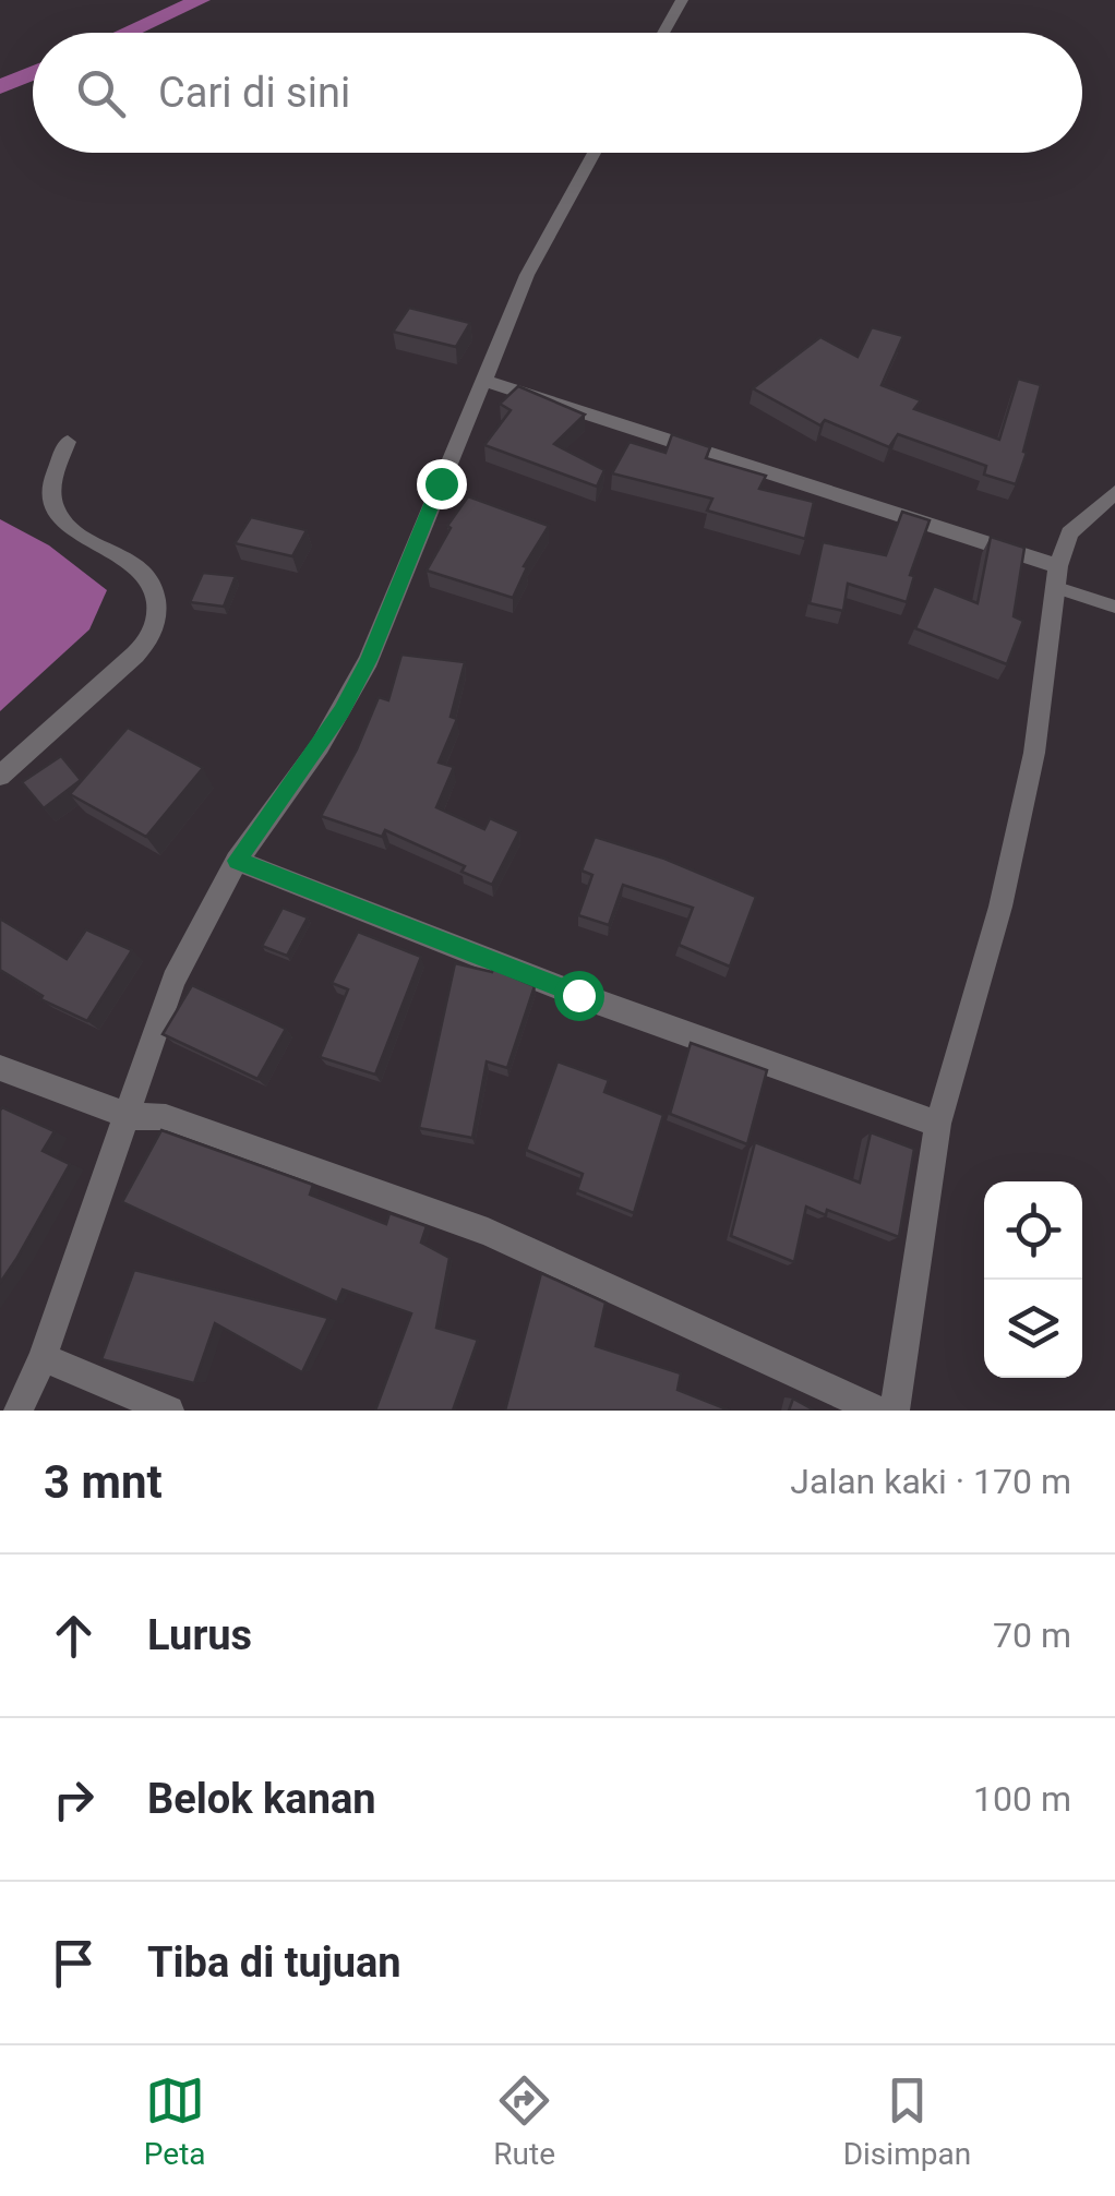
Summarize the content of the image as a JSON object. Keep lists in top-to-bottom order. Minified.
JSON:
{"page":{"search":"Cari di sini","heading":["3 mnt","Jalan kaki · 170 m"],"list":[["Lurus","70 m"],["Belok kanan","100 m"],"Tiba di tujuan"],"nav":["Peta","Rute","Disimpan"]}}
